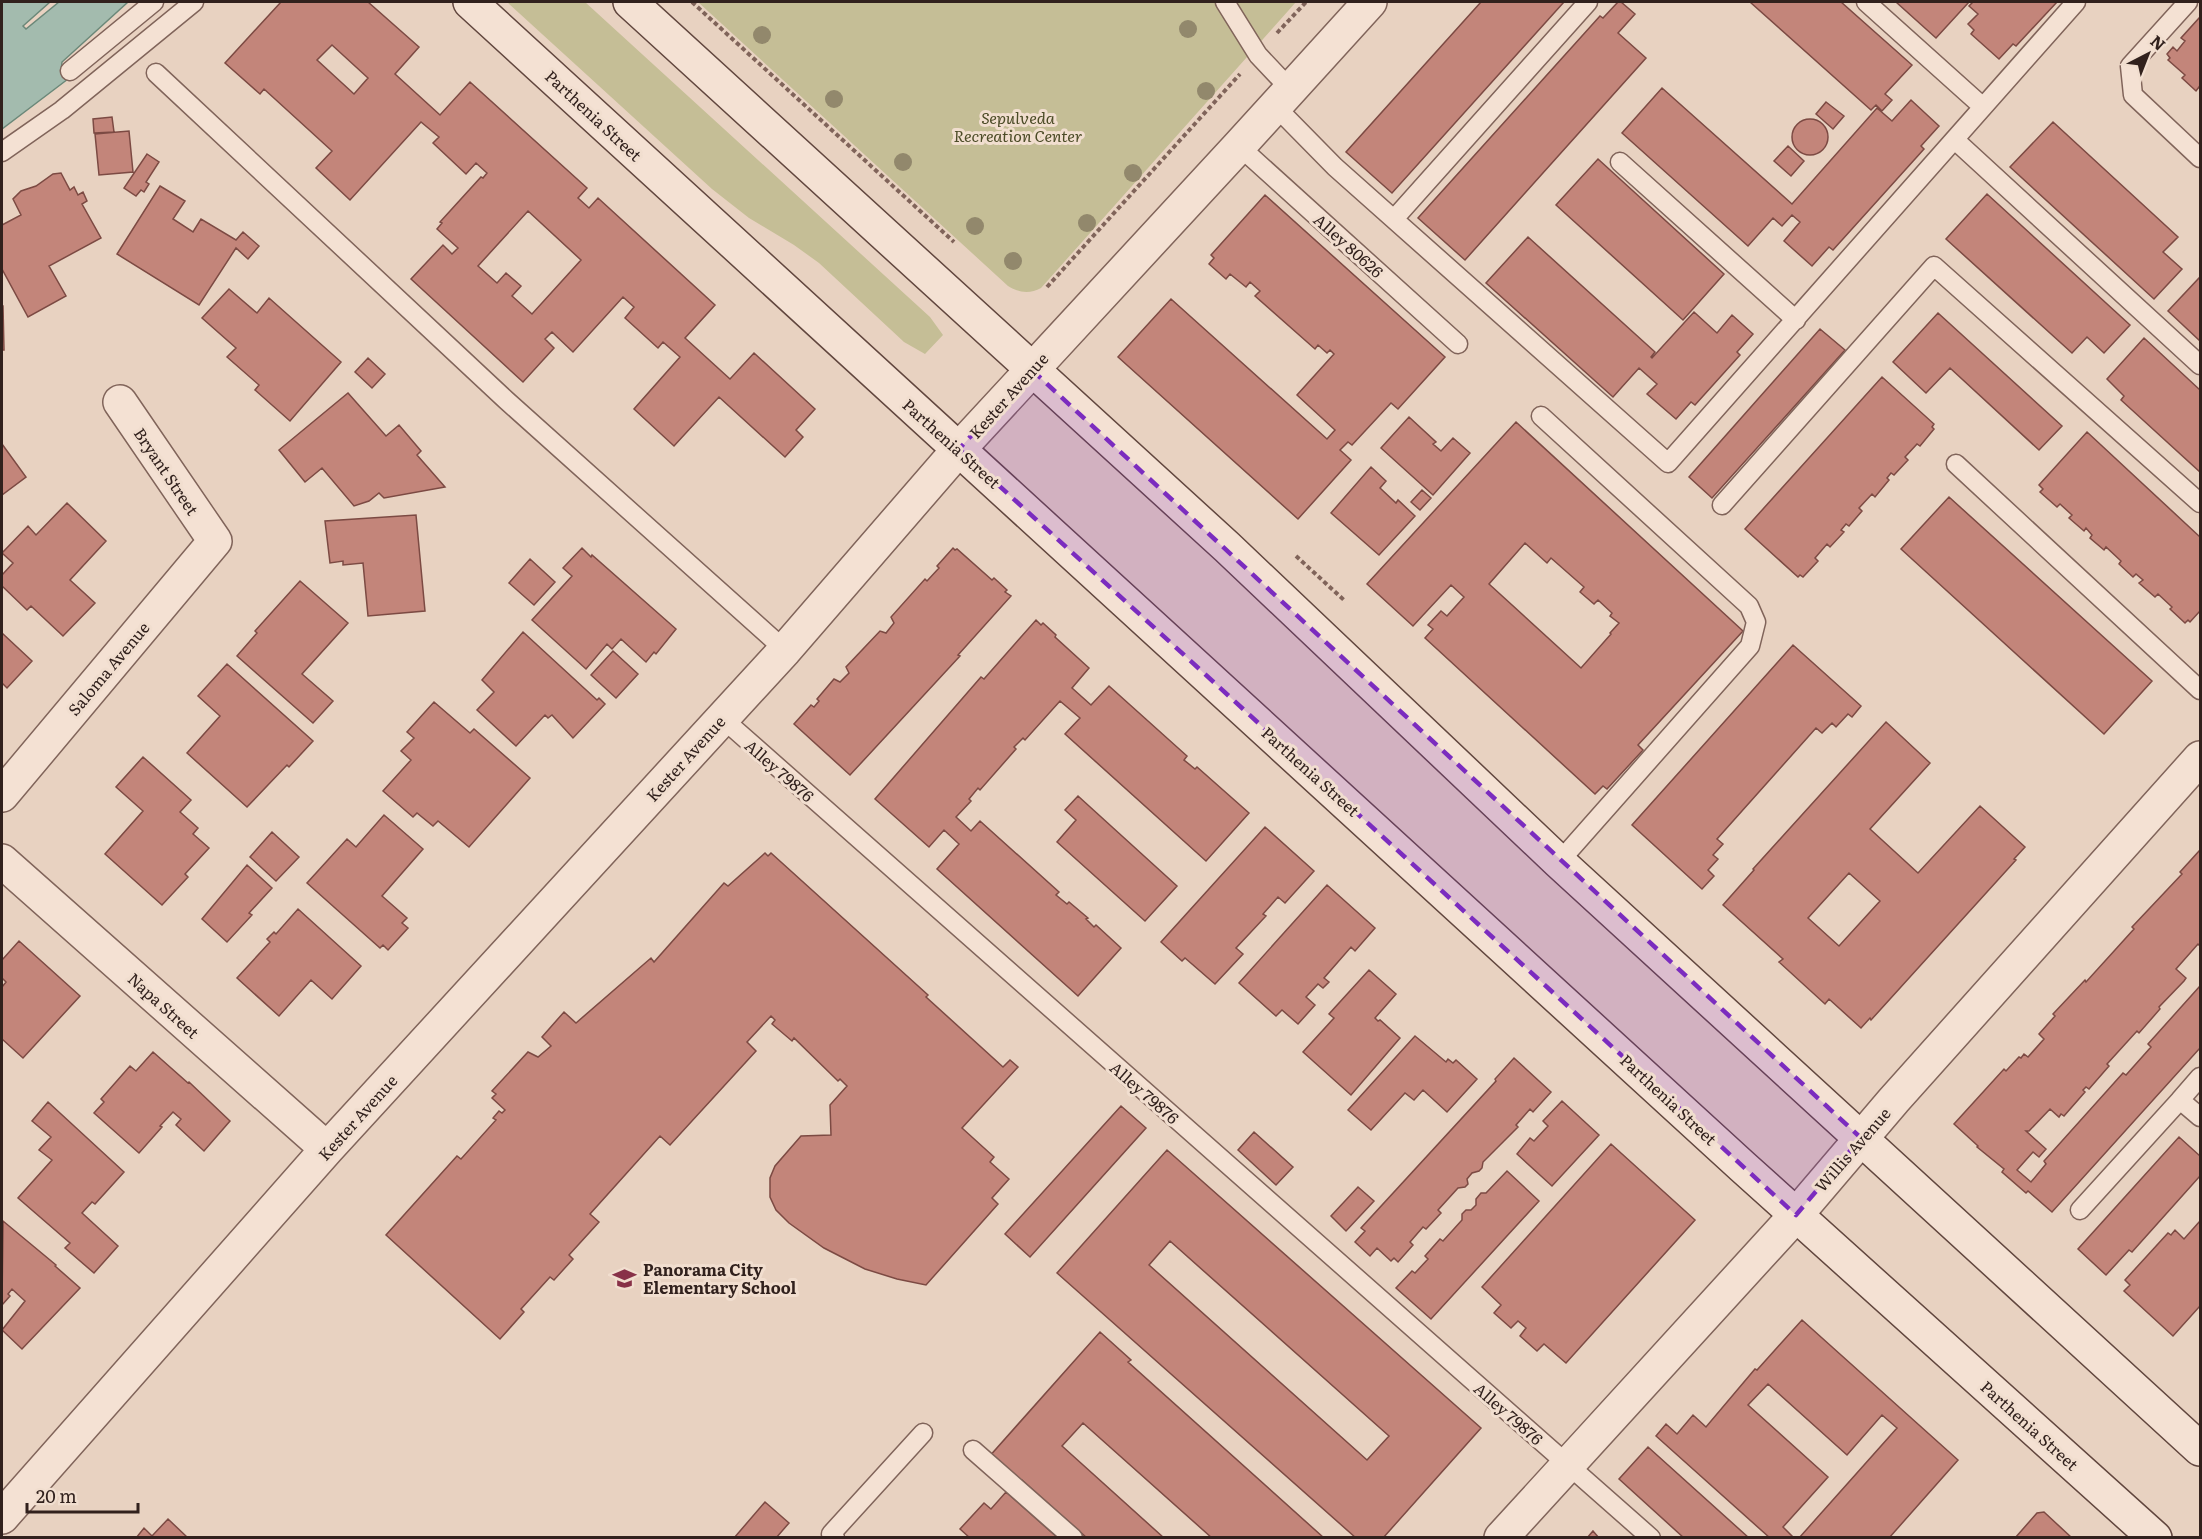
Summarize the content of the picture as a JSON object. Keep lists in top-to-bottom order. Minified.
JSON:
{"streets":{"main road":["Parthenia Street","Kester Avenue","Bryant Street","Saloma Avenue","Napa Street","Willis Avenue"],"lane":["Alley 80626","Alley 79876"]},"crossings":[["Parthenia Street","Kester Avenue"],["Parthenia Street","Willis Avenue"],["Alley 80626","Kester Avenue"],["Kester Avenue","Alley 79876"],["Kester Avenue","Napa Street"],["Bryant Street","Saloma Avenue"],["Alley 79876","Willis Avenue"]],"parks":["Sepulveda Recreation Center"],"places":{"school or university":["Panorama City Elementary School"]},"scale_bar":"20 m","north":"top right"}
